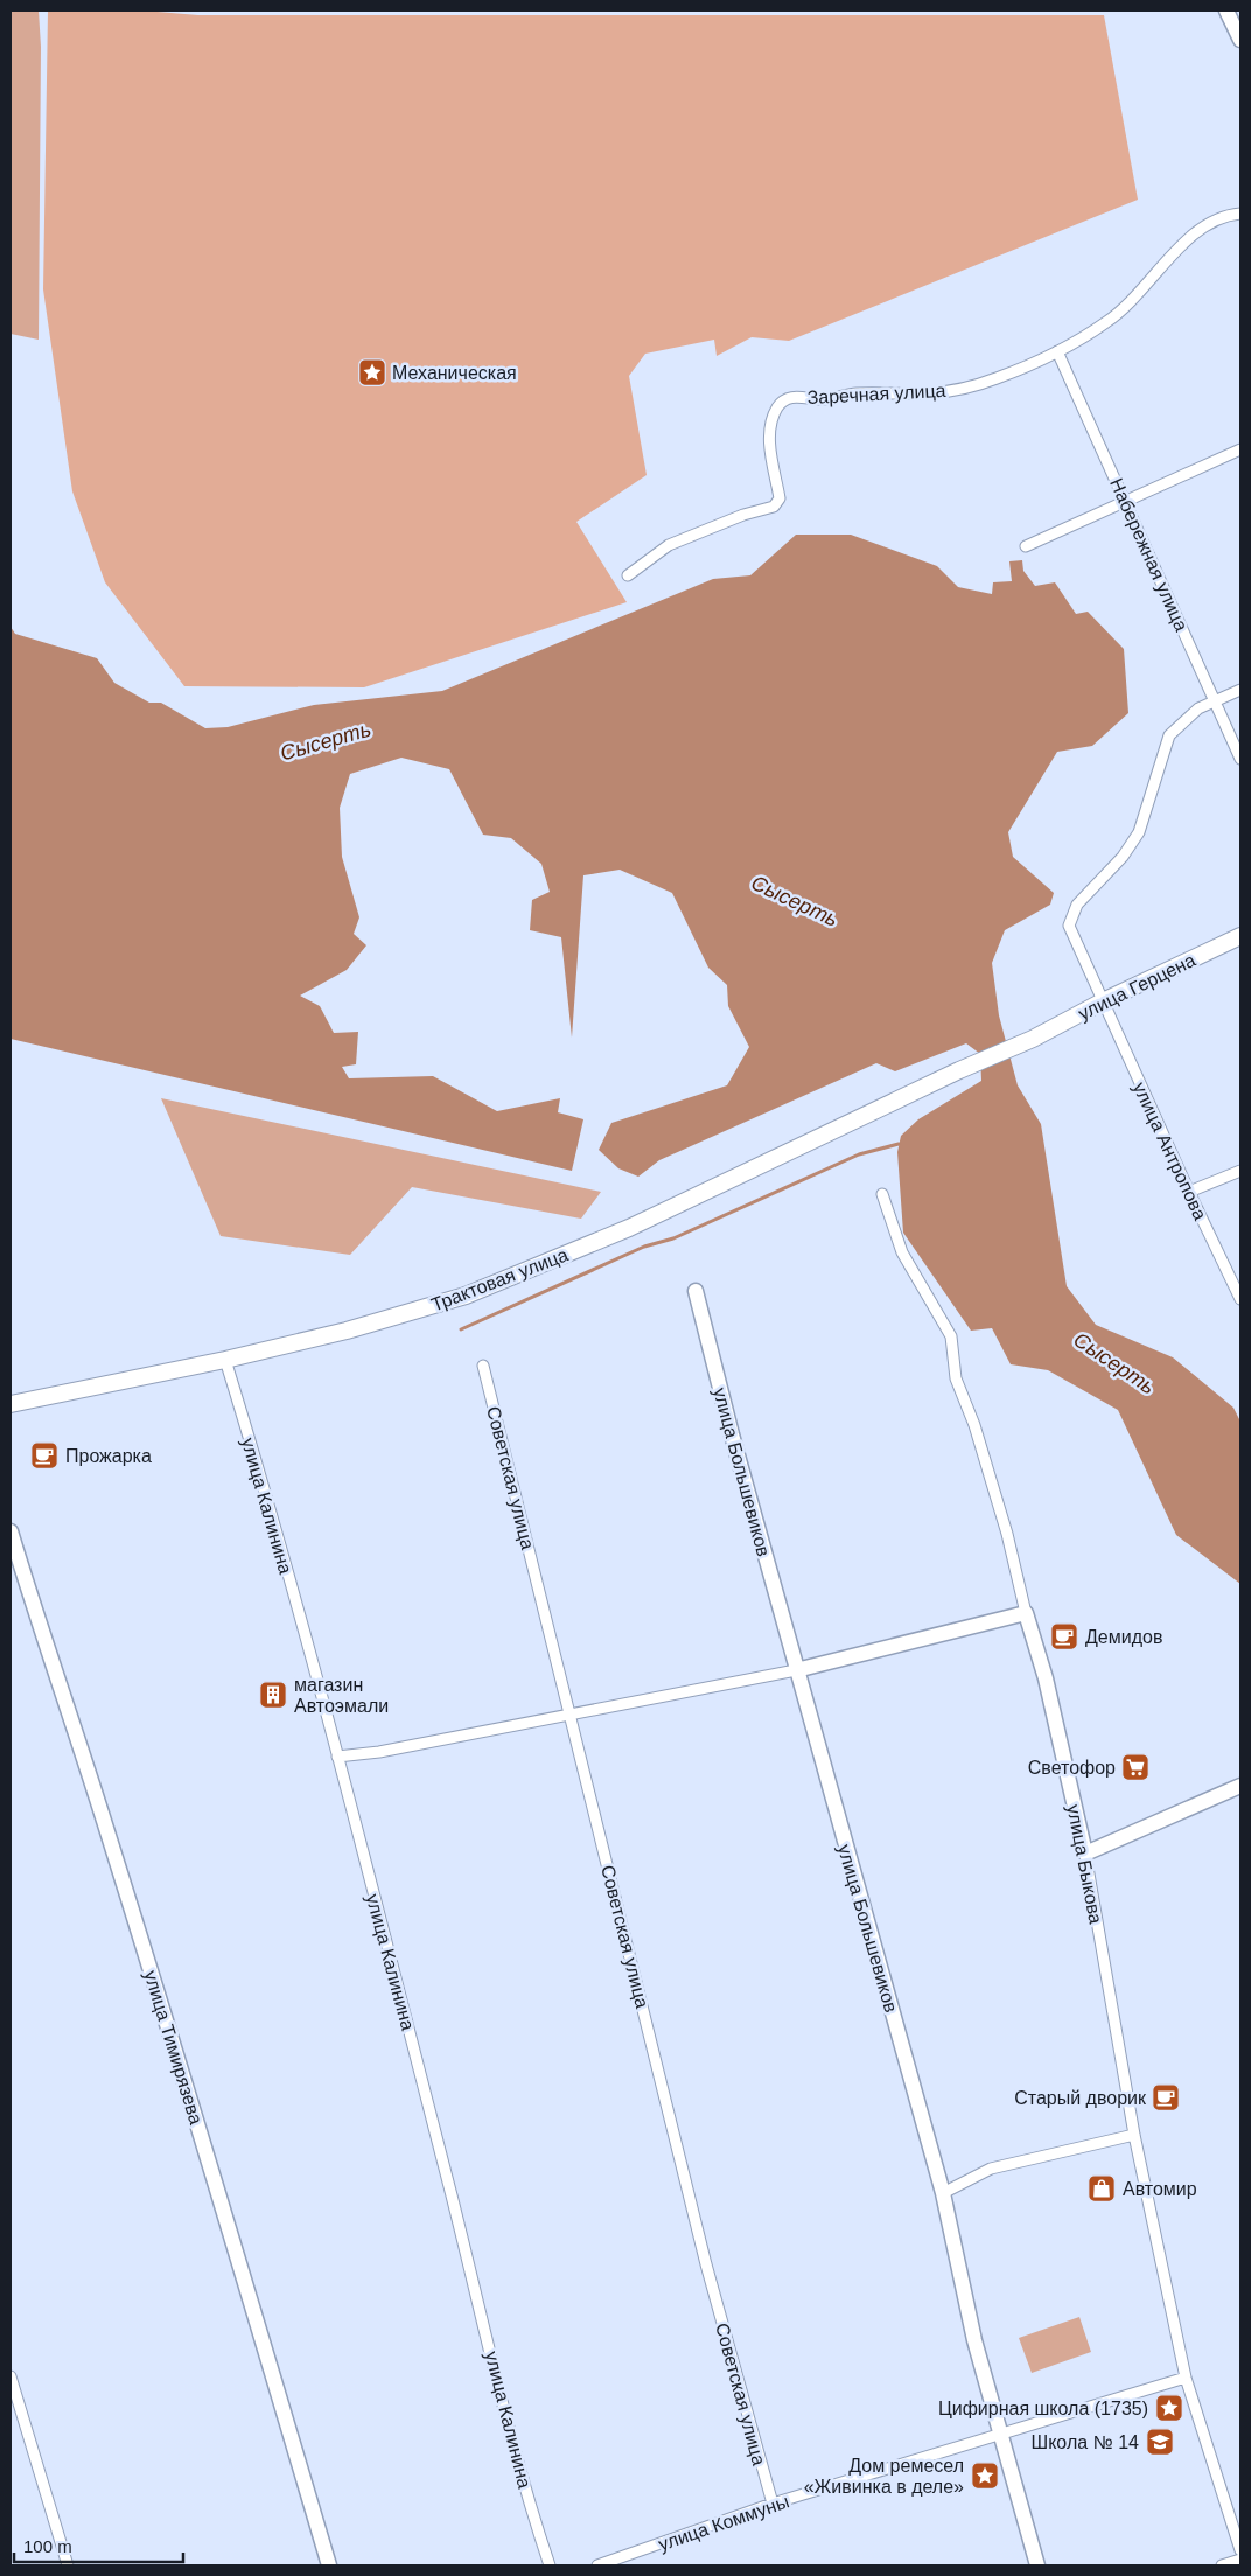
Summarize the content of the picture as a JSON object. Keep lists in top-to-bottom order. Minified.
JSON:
{"streets":{"main road":["улица Герцена","Трактовая улица"],"street":["Заречная улица","Набережная улица","улица Антропова","улица Большевиков","Советская улица","улица Калинина","улица Быкова","улица Тимирязева","улица Коммуны"]},"crossings":[["Заречная улица","Набережная улица"],["Набережная улица","улица Антропова"],["улица Герцена","улица Антропова"],["улица Герцена","Трактовая улица"],["Трактовая улица","улица Калинина"],["улица Большевиков","улица Коммуны"],["Советская улица","улица Коммуны"],["улица Быкова","улица Коммуны"]],"water":["Сысерть"],"places":{"place":["Механическая","Цифирная школа (1735)","Дом ремесел «Живинка в деле»"],"cafe":["Прожарка","Демидов","Старый дворик"],"building":["магазин Автоэмали"],"supermarket":["Светофор"],"shop":["Автомир"],"school or university":["Школа № 14"]},"scale_bar":"100 m"}
